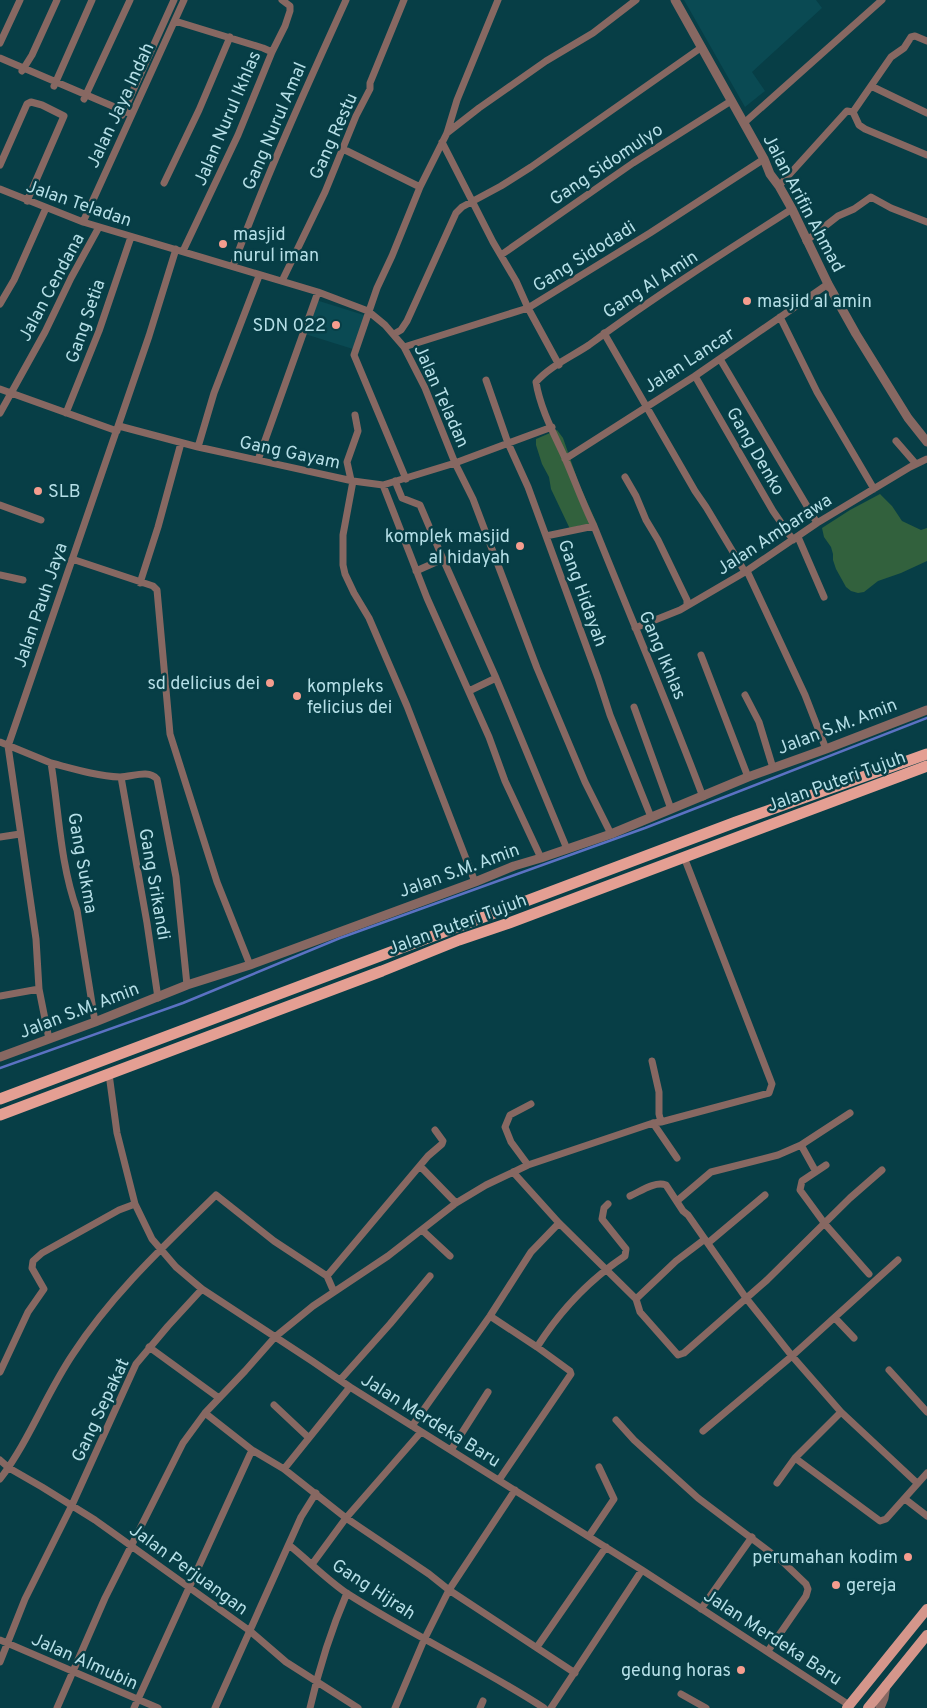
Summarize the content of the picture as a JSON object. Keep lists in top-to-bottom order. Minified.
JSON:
{"streets":{"highway":["Jalan Puteri Tujuh"],"street":["Jalan Jaya Indah","Jalan Nurul Ikhlas","Gang Nurul Amal","Gang Restu","Gang Sidomulyo","Jalan Teladan","Jalan Arifin Ahmad","Gang Sidodadi","Gang Al Amin","Jalan Cendana","Gang Setia","Jalan Lancar","Gang Denko","Gang Gayam","Jalan Ambarawa","Gang Hidayah","Jalan Pauh Jaya","Gang Ikhlas","Jalan S.M. Amin","Gang Sukma","Gang Srikandi","Gang Sepakat","Jalan Merdeka Baru","Jalan Perjuangan","Gang Hijrah","Jalan Almubin"]},"crossings":[["Jalan Jaya Indah","Jalan Teladan"],["Jalan Nurul Ikhlas","Jalan Teladan"],["Jalan Nurul Ikhlas","Jalan Pauh Jaya"],["Gang Nurul Amal","Jalan Teladan"],["Gang Restu","Jalan Teladan"],["Gang Sidomulyo","Jalan Arifin Ahmad"],["Jalan Teladan","Gang Sidodadi"],["Jalan Teladan","Jalan Cendana"],["Jalan Teladan","Gang Setia"],["Jalan Teladan","Gang Gayam"],["Jalan Teladan","Jalan Pauh Jaya"],["Jalan Teladan","Jalan S.M. Amin"],["Jalan Arifin Ahmad","Gang Sidodadi"],["Jalan Arifin Ahmad","Gang Al Amin"],["Jalan Arifin Ahmad","Jalan Lancar"],["Gang Al Amin","Gang Ikhlas"],["Jalan Cendana","Gang Gayam"],["Gang Setia","Gang Gayam"],["Jalan Lancar","Gang Denko"],["Jalan Lancar","Gang Ikhlas"],["Gang Denko","Jalan Ambarawa"],["Gang Gayam","Gang Hidayah"],["Gang Gayam","Jalan Pauh Jaya"],["Gang Gayam","Gang Ikhlas"],["Jalan Ambarawa","Gang Ikhlas"],["Gang Hidayah","Jalan S.M. Amin"],["Jalan Pauh Jaya","Jalan S.M. Amin"],["Gang Ikhlas","Jalan S.M. Amin"],["Jalan S.M. Amin","Gang Sukma"],["Jalan S.M. Amin","Gang Srikandi"],["Jalan Puteri Tujuh","Jalan Merdeka Baru"],["Gang Sepakat","Jalan Merdeka Baru"],["Gang Sepakat","Jalan Perjuangan"],["Gang Sepakat","Jalan Almubin"],["Jalan Merdeka Baru","Gang Hijrah"]],"places":["masjid nurul iman","masjid al amin","SDN 022","SLB","komplek masjid al hidayah","sd delicius dei","kompleks felicius dei","perumahan kodim","gereja","gedung horas"]}
